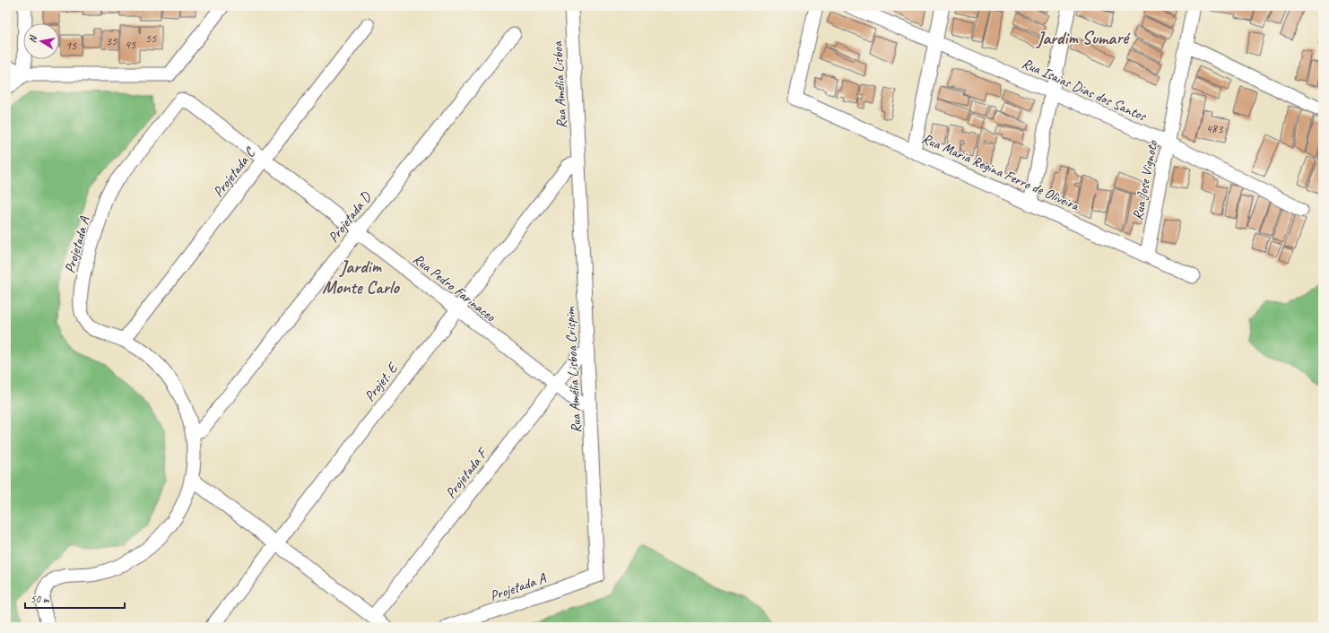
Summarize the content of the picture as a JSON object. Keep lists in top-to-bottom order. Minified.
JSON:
{"streets":{"street":["Rua Amélia Lisboa","Rua Isaias Dias dos Santos","Rua Maria Regina Ferro de Oliveira","Projetada C","Rua Jose Vignoto","Projetada D","Projetada A","Rua Pedro Farinaceo","Rua Amélia Lisboa Crispim","Projet. E","Projetada F"]},"crossings":[["Rua Amélia Lisboa","Rua Amélia Lisboa Crispim"],["Rua Amélia Lisboa","Projet. E"],["Rua Isaias Dias dos Santos","Rua Jose Vignoto"],["Rua Maria Regina Ferro de Oliveira","Rua Jose Vignoto"],["Projetada C","Projetada A"],["Projetada C","Rua Pedro Farinaceo"],["Projetada D","Projetada A"],["Projetada D","Rua Pedro Farinaceo"],["Projetada A","Rua Pedro Farinaceo"],["Projetada A","Rua Amélia Lisboa Crispim"],["Rua Pedro Farinaceo","Rua Amélia Lisboa Crispim"],["Rua Pedro Farinaceo","Projet. E"],["Rua Pedro Farinaceo","Projetada F"],["Rua Amélia Lisboa Crispim","Projet. E"],["Rua Amélia Lisboa Crispim","Projetada F"]],"districts":["Jardim Sumaré","Jardim Monte Carlo"],"house_numbers":["55","35","45","15","483"],"scale_bar":"50 m","north":"left"}
